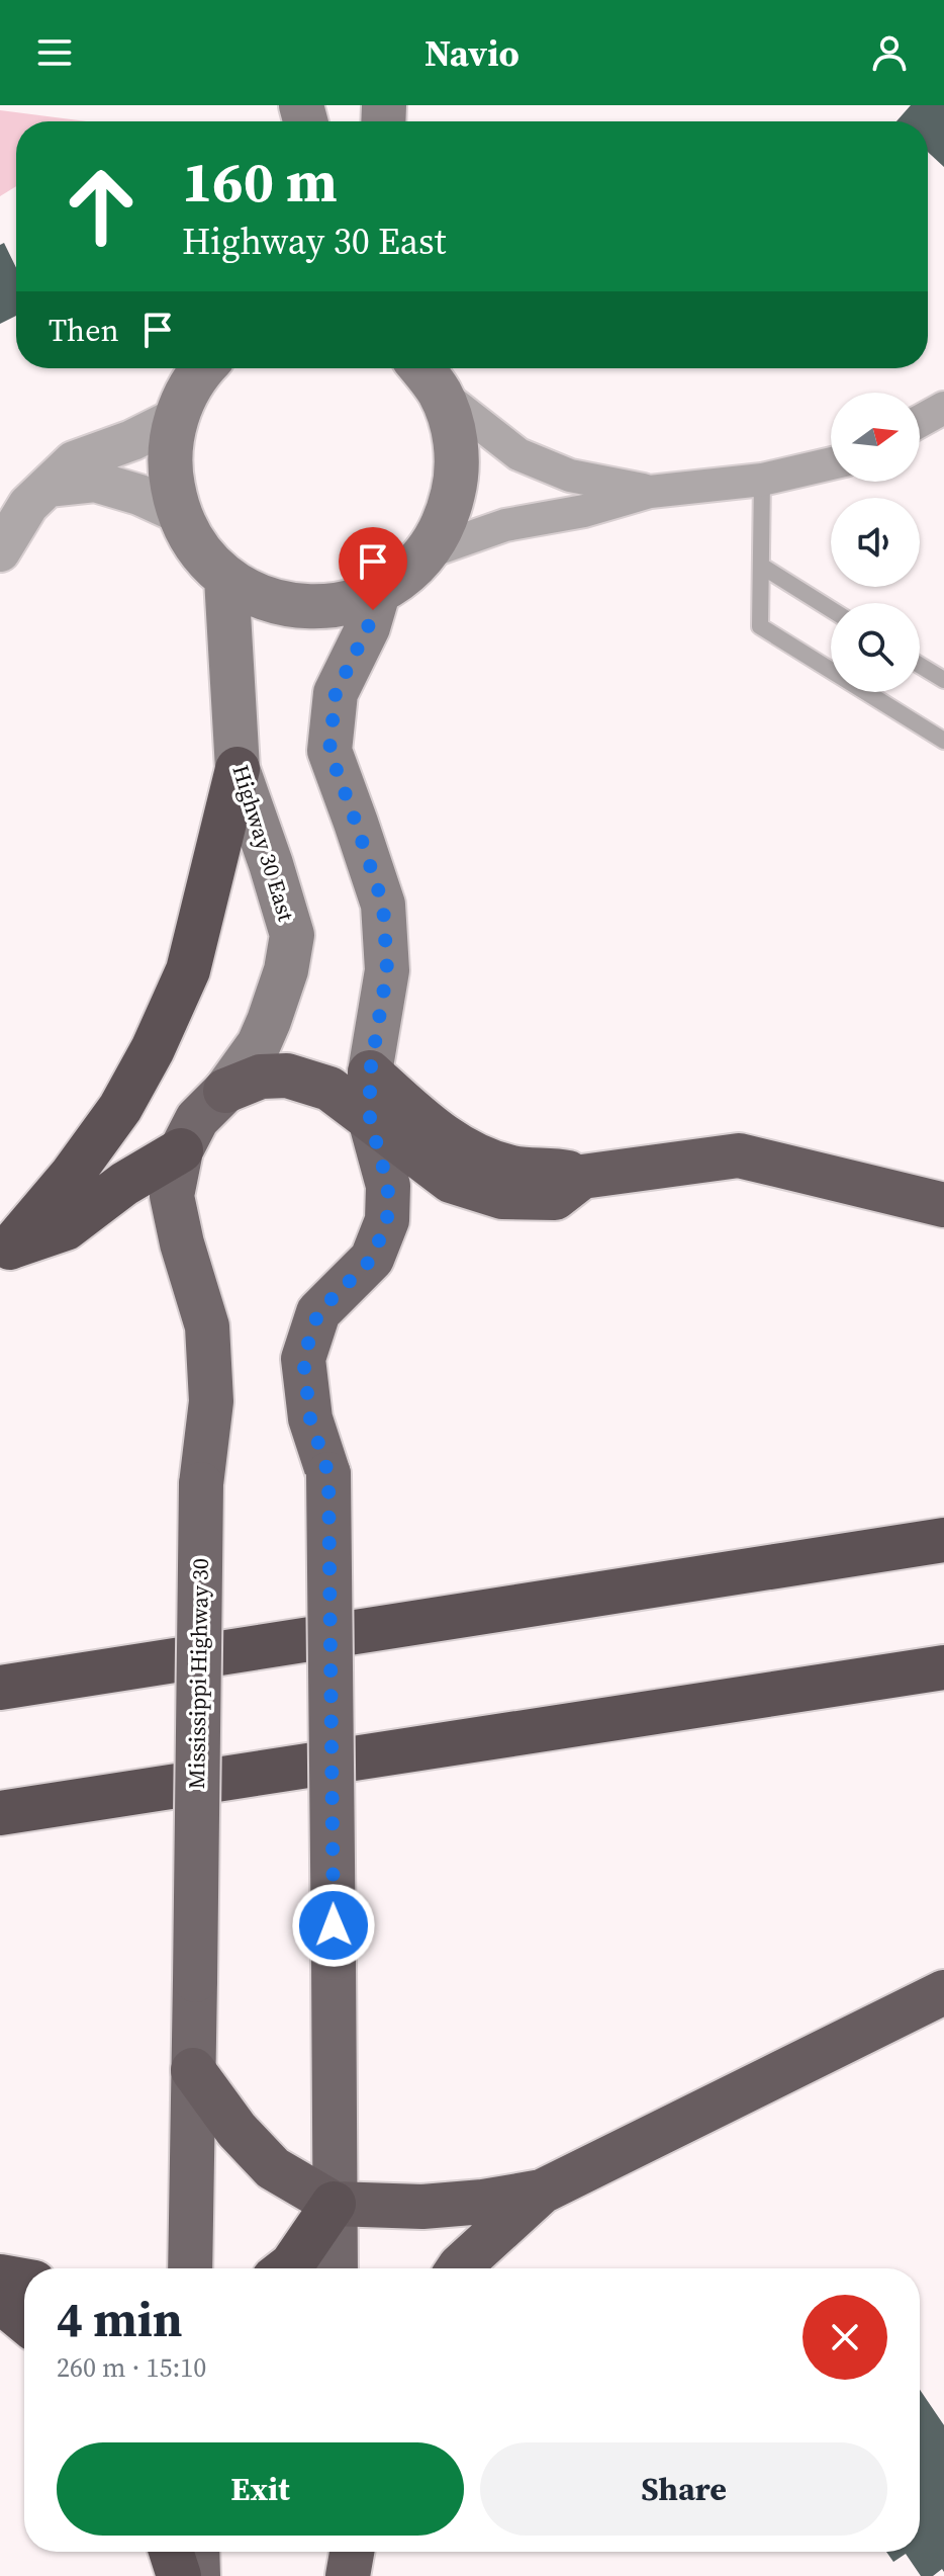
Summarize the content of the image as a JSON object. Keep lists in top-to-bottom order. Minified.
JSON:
{"streets":{"main road":["Highway 30 East","Mississippi Highway 30"]},"crossings":[["Highway 30 East","Mississippi Highway 30"]],"north":"right","page":{"header":"Navio","turn":["160 m","Highway 30 East"],"then":"Then","heading":["4 min","260 m · 15:10"],"buttons":["Exit","Share"]}}
